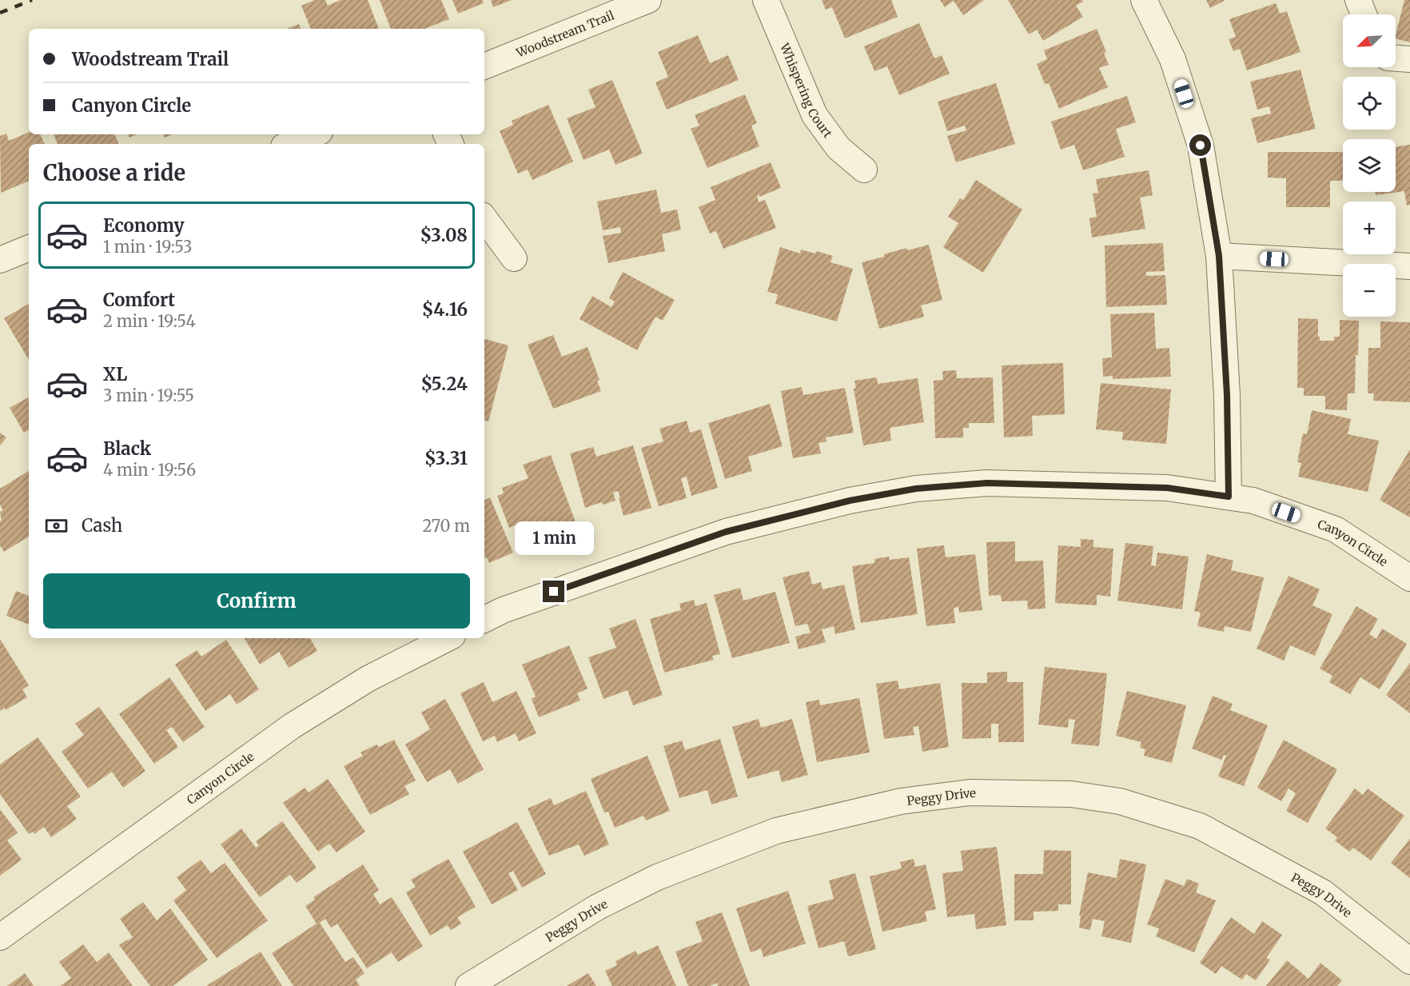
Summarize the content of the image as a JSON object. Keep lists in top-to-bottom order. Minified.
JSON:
{"streets":{"street":["Woodstream Trail","Whispering Court","Canyon Circle","Peggy Drive"]},"north":"bottom left","page":{"map_buttons":["+","−"],"banner":["Woodstream Trail","Canyon Circle"],"heading":"Choose a ride","list":[{"name":"Economy","note":"1 min · 19:53","value":"$3.08"},{"name":"Comfort","note":"2 min · 19:54","value":"$4.16"},{"name":"XL","note":"3 min · 19:55","value":"$5.24"},{"name":"Black","note":"4 min · 19:56","value":"$3.31"}],"pay":["Cash","270 m"],"bubble":"1 min","buttons":"Confirm"}}
